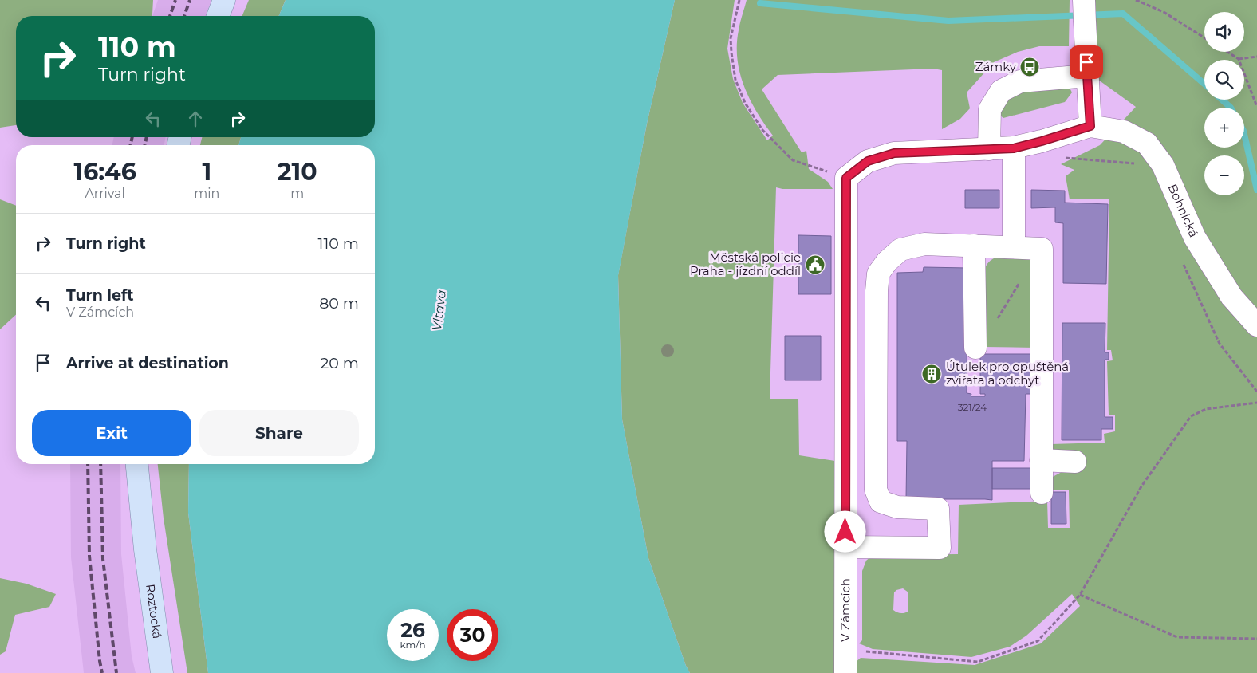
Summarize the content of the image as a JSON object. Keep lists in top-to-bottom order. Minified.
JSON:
{"streets":{"main road":["Roztocká"],"street":["Bohnická","V Zámcích"]},"water":["Vltava"],"places":{"bus stop":["Zámky"],"public building":["Městská policie Praha - jízdní oddíl"],"building":["Útulek pro opuštěná zvířata a odchyt"]},"house_numbers":["321/24"],"page":{"map_buttons":["+","−"],"turn":["110 m","Turn right"],"eta":["16:46","Arrival","1","min","210","m"],"list":[{"name":"Turn right","value":"110 m"},{"name":"Turn left","note":"V Zámcích","value":"80 m"},{"name":"Arrive at destination","value":"20 m"}],"buttons":["Exit","Share"],"speed":"26 km/h","limit":"30"}}
